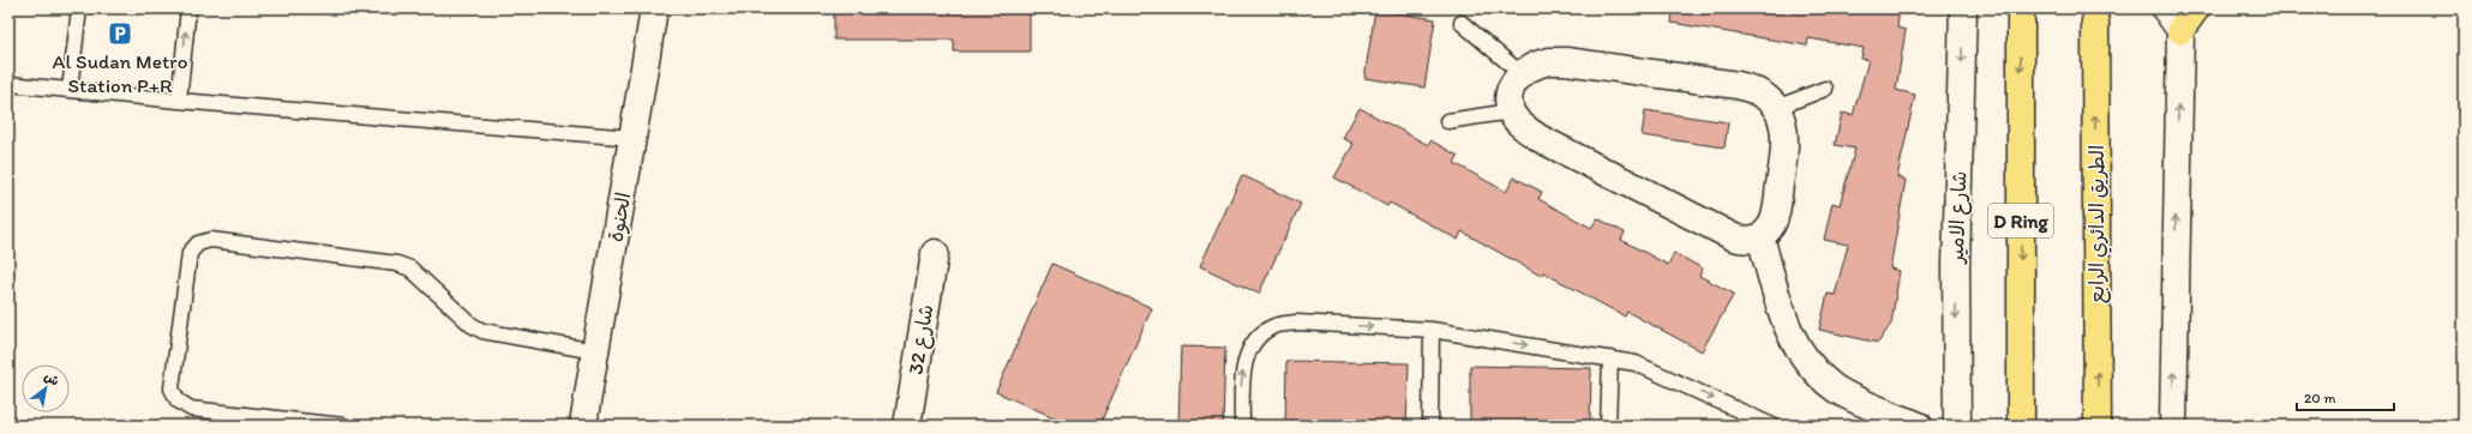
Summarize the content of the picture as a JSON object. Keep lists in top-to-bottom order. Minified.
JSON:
{"streets":{"main road":["D Ring","الطريق الدائري الرابع"],"street":["الحنوة","شارع الامير","شارع 32"]},"places":{"parking":["Al Sudan Metro Station P+R"]},"scale_bar":"20 m","north":"top right"}
